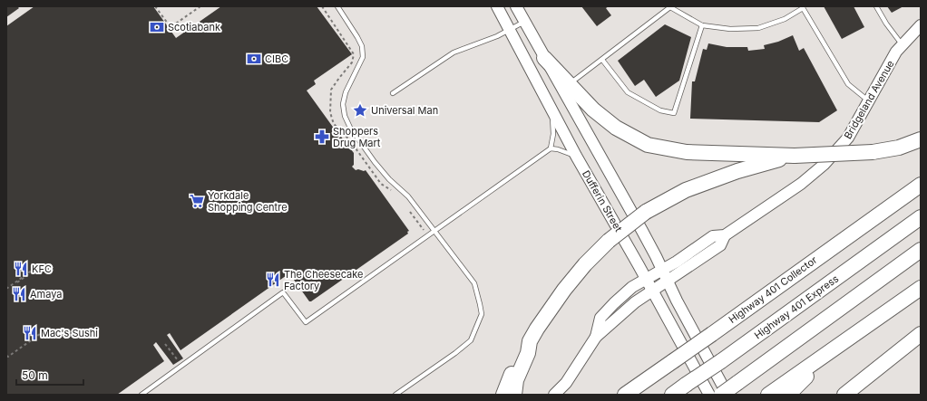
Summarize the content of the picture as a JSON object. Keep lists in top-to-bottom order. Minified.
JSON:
{"streets":{"highway":["Highway 401 Collector","Highway 401 Express"],"main road":["Bridgeland Avenue","Dufferin Street"]},"crossings":[["Bridgeland Avenue","Dufferin Street"]],"places":{"bank":["Scotiabank","CIBC"],"place":["Universal Man"],"pharmacy":["Shoppers Drug Mart"],"supermarket":["Yorkdale Shopping Centre"],"restaurant":["KFC","The Cheesecake Factory","Amaya","Mac's Sushi"]},"scale_bar":"50 m"}
